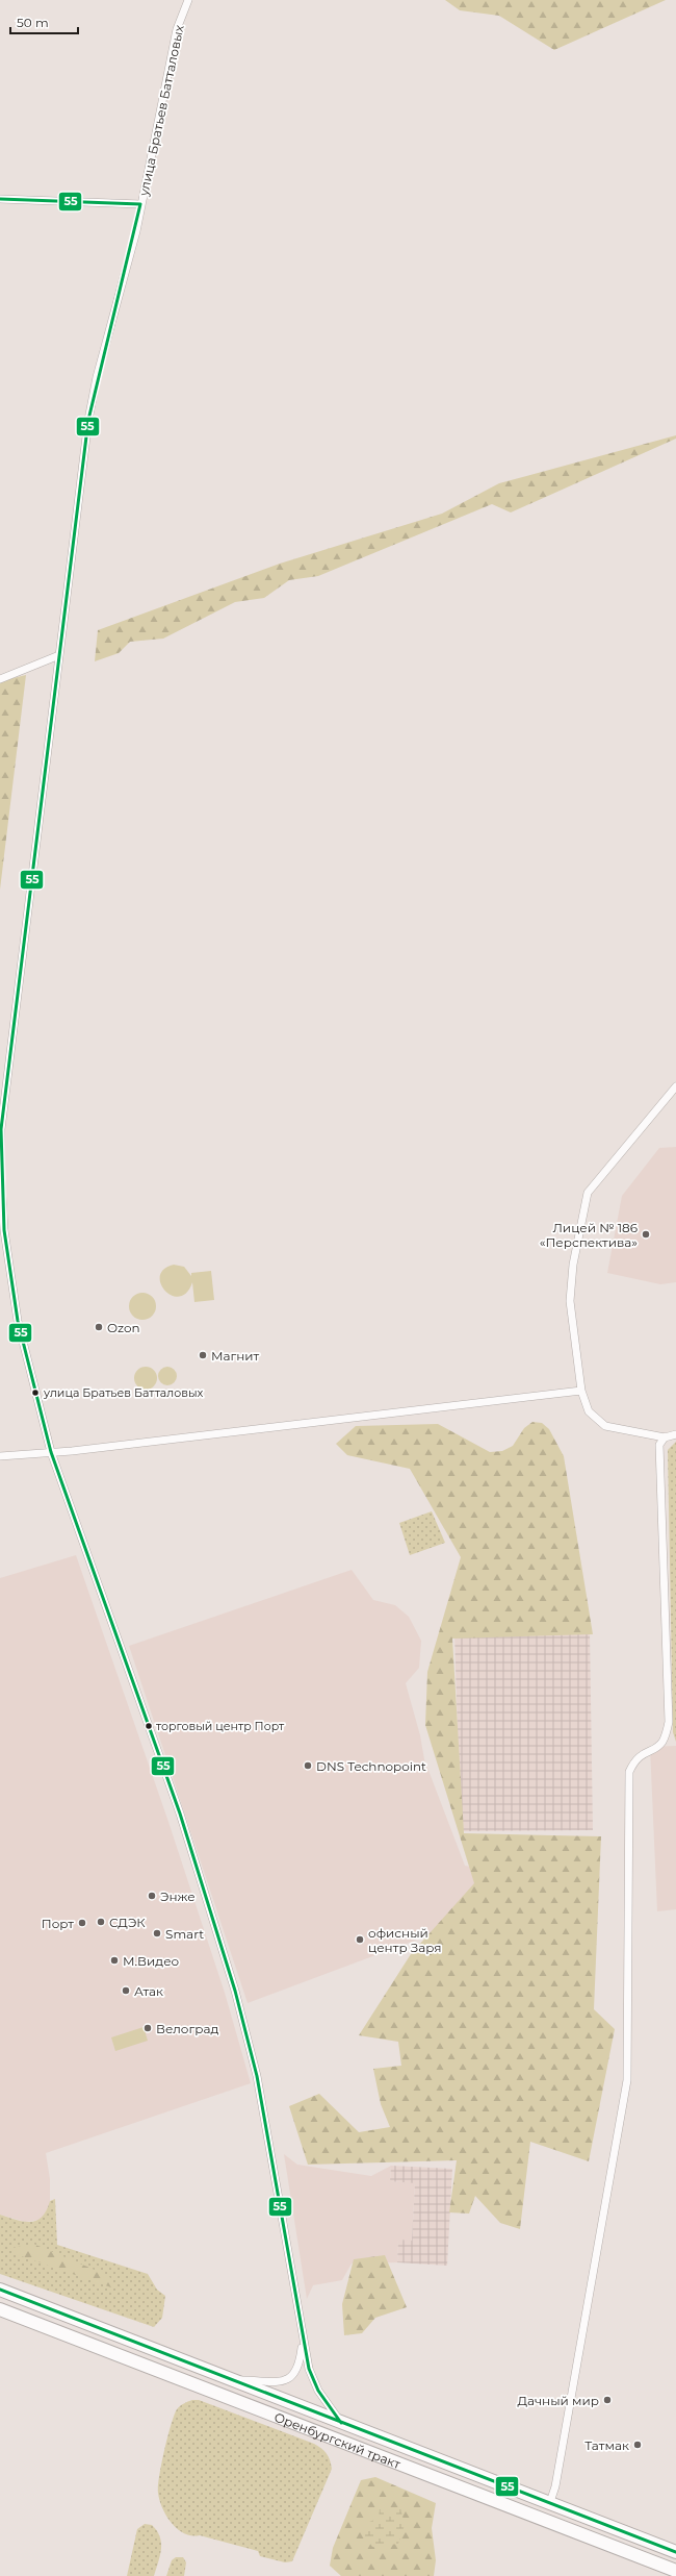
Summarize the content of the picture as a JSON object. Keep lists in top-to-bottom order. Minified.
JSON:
{"streets":{"main road":["Оренбургский тракт"],"street":["улица Братьев Батталовых"]},"crossings":[["улица Братьев Батталовых","Оренбургский тракт"]],"places":["Лицей № 186 «Перспектива»","Ozon","Магнит","улица Братьев Батталовых","торговый центр Порт","DNS Technopoint","Энже","СДЭК","Порт","Smart","офисный центр Заря","М.Видео","Атак","Велоград","Дачный мир","Татмак"],"lines":["transit line 55"],"scale_bar":"50 m"}
